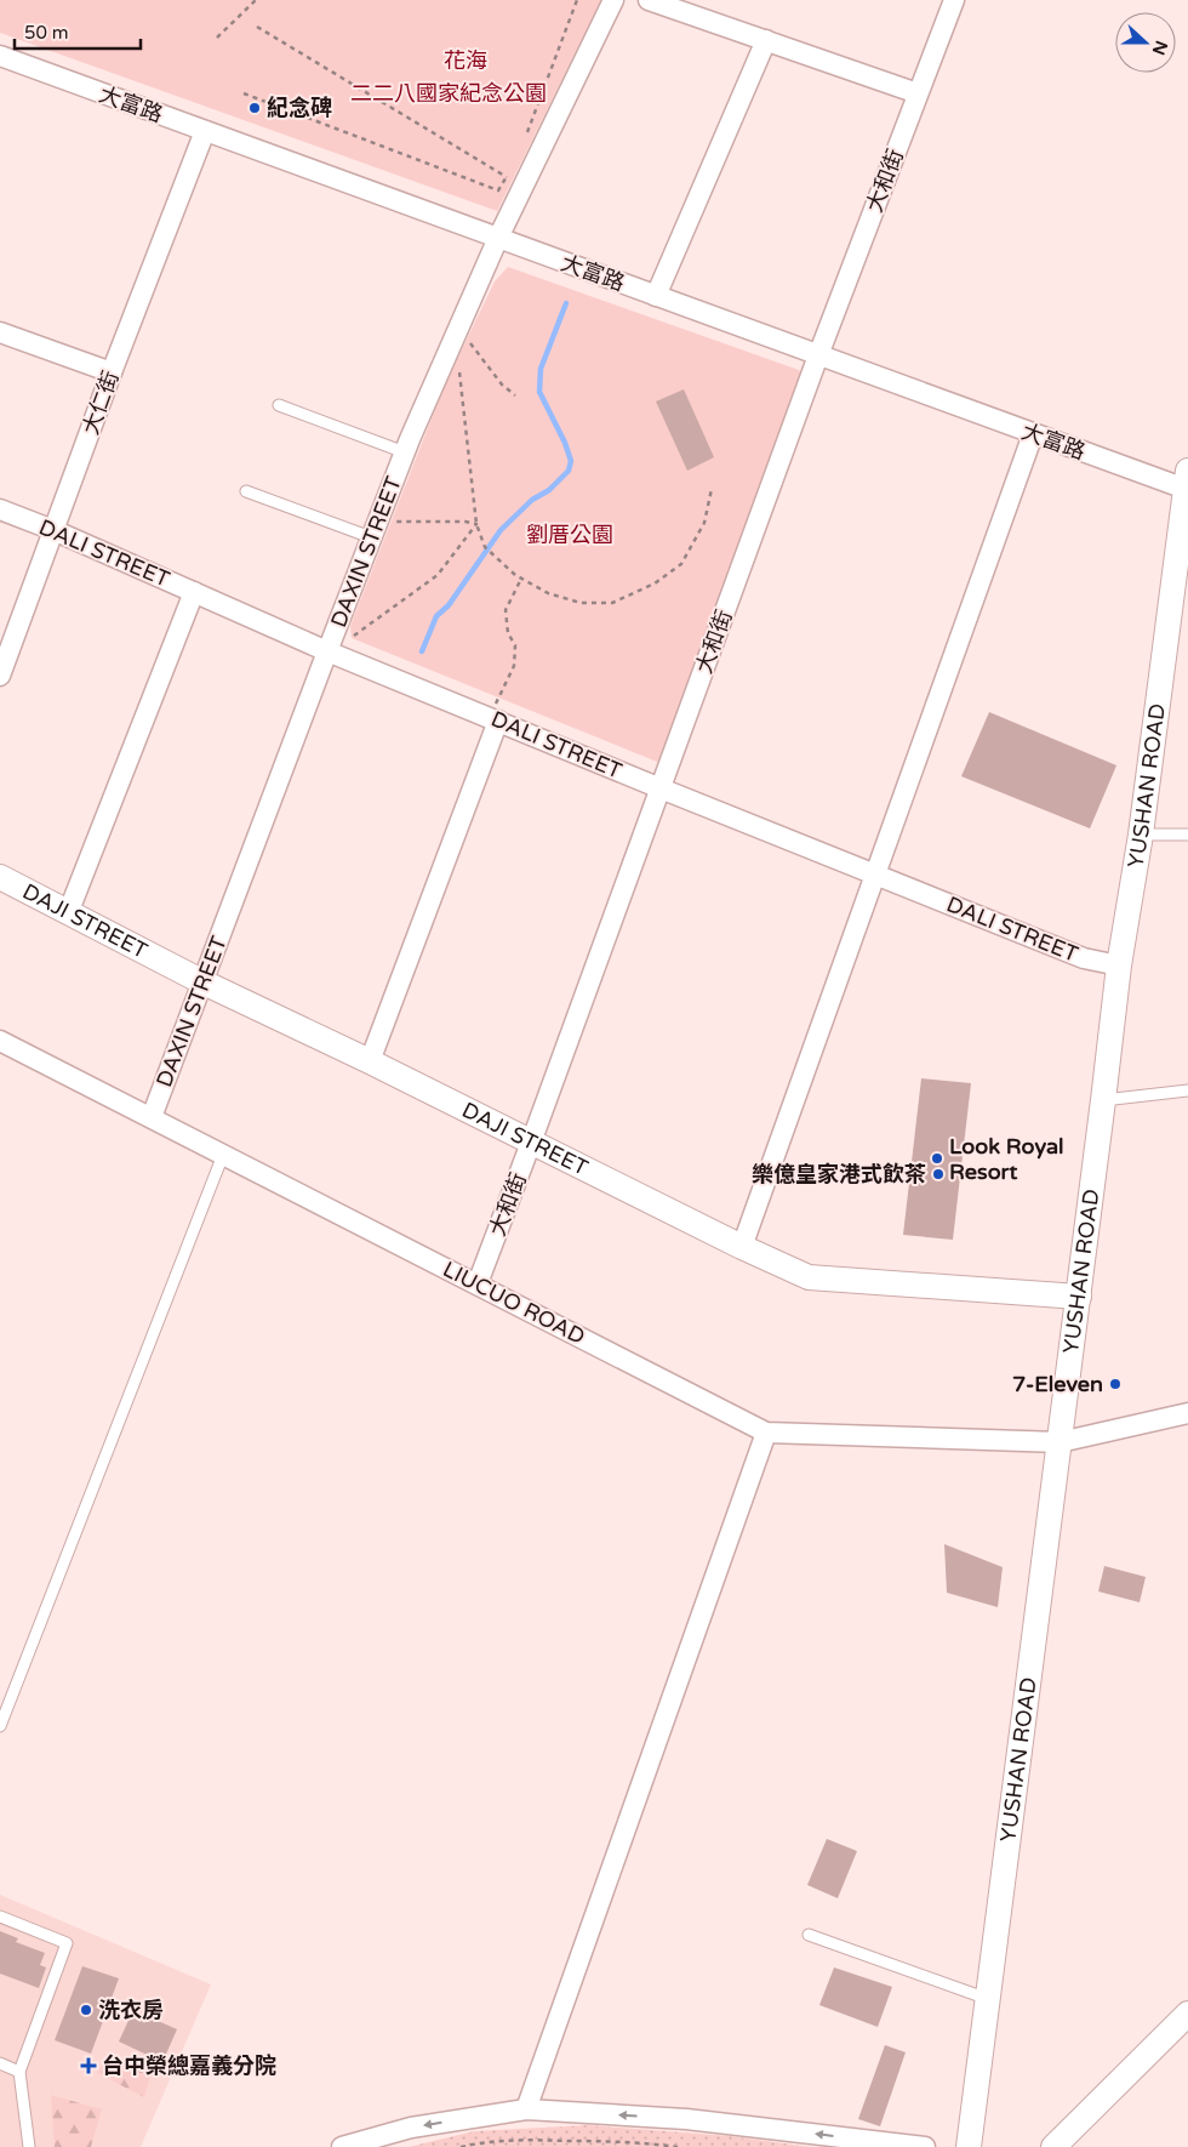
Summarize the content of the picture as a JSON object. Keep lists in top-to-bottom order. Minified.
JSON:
{"streets":{"street":["大富路","大和街","大仁街","DAXIN STREET","DALI STREET","YUSHAN ROAD","DAJI STREET","LIUCUO ROAD"]},"crossings":[["大富路","大和街"],["大富路","大仁街"],["大富路","DAXIN STREET"],["大富路","YUSHAN ROAD"],["大和街","DALI STREET"],["大和街","DAJI STREET"],["大和街","LIUCUO ROAD"],["大仁街","DALI STREET"],["DAXIN STREET","DALI STREET"],["DAXIN STREET","DAJI STREET"],["DAXIN STREET","LIUCUO ROAD"],["DALI STREET","YUSHAN ROAD"],["YUSHAN ROAD","DAJI STREET"],["YUSHAN ROAD","LIUCUO ROAD"]],"parks":["花海","二二八國家紀念公園","劉厝公園"],"places":{"other":["紀念碑","Look Royal Resort","樂億皇家港式飲茶","7-Eleven","洗衣房"],"health":["台中榮總嘉義分院"]},"scale_bar":"50 m","north":"right"}
